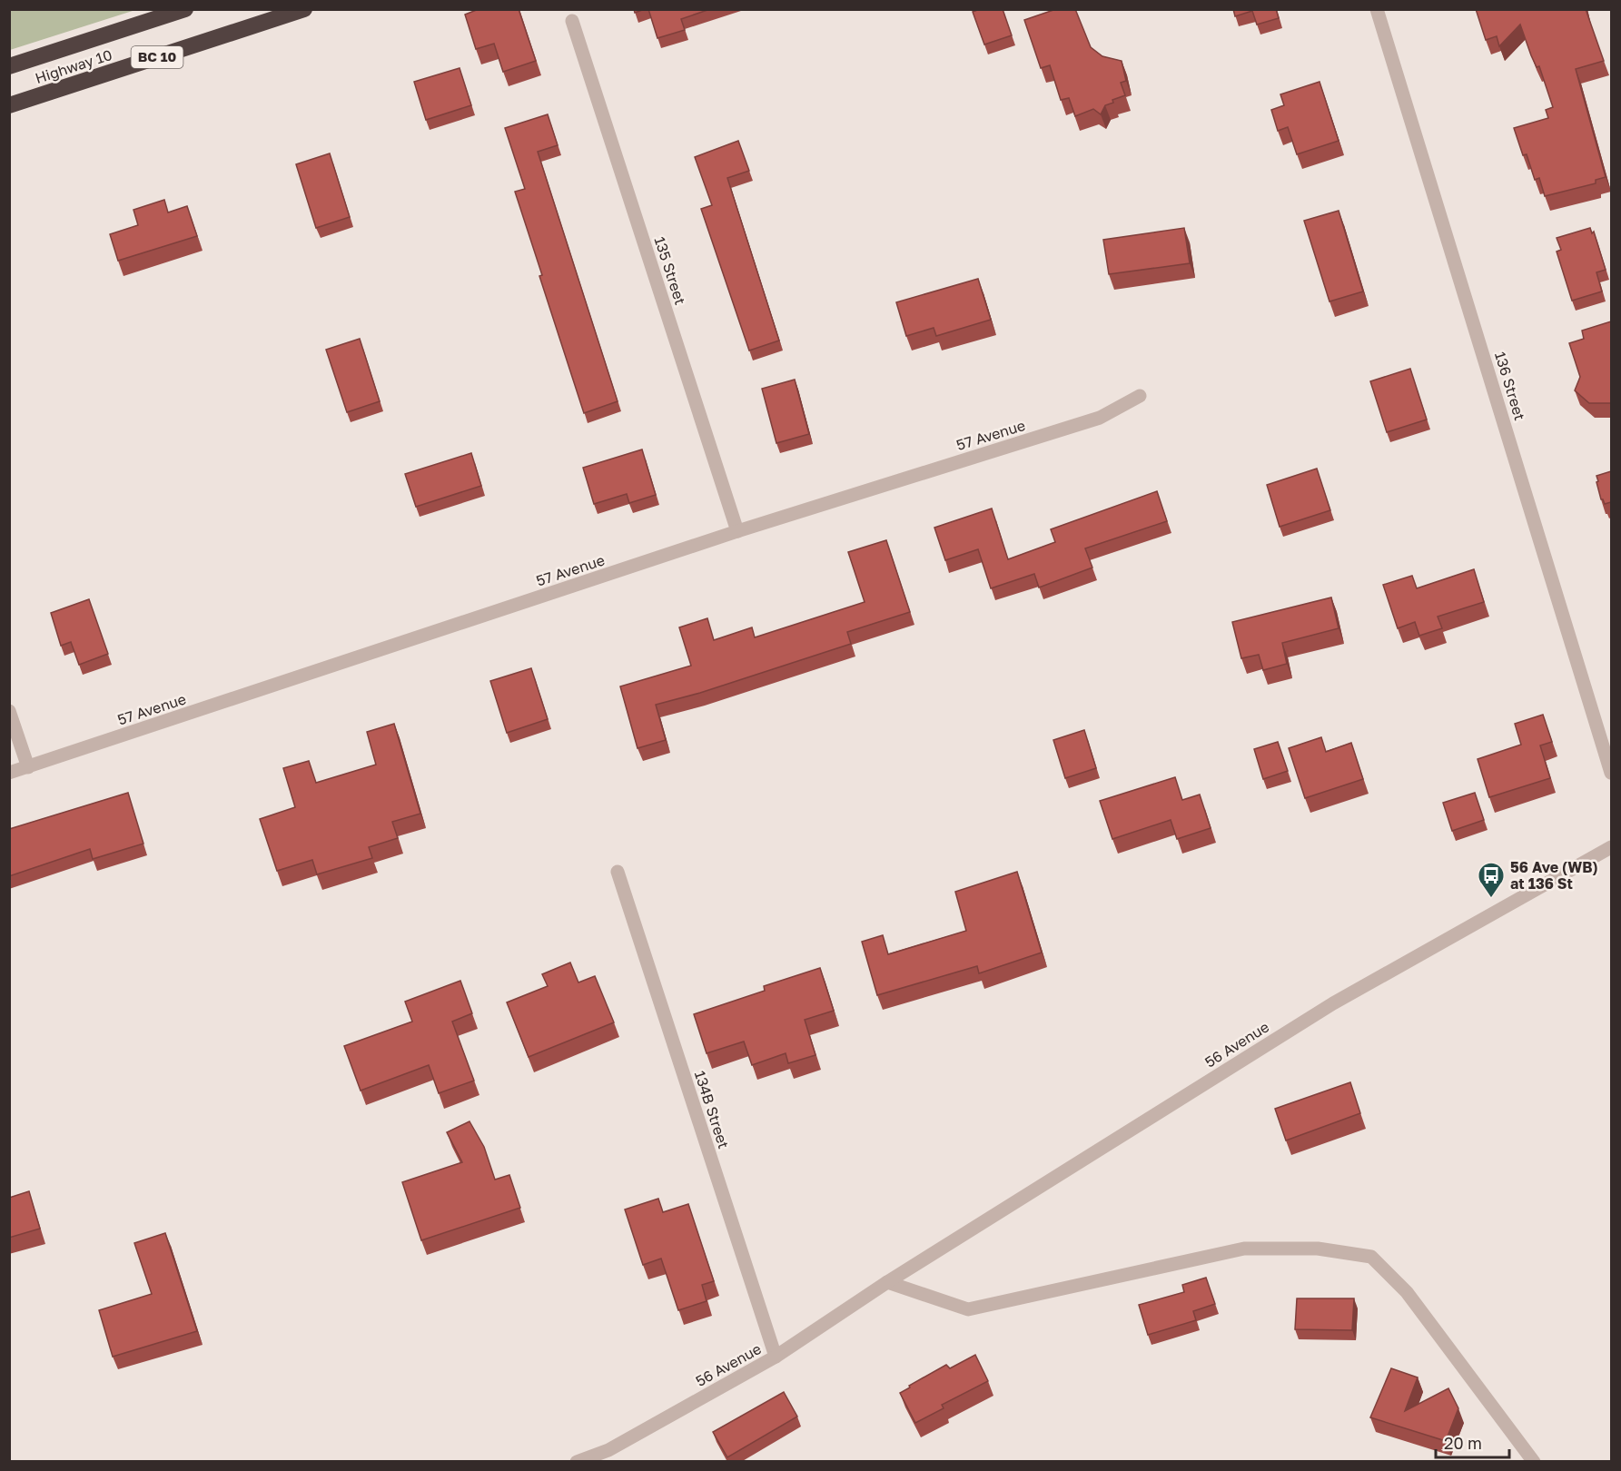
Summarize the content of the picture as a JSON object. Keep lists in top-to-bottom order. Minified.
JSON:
{"streets":{"highway":["BC 10","Highway 10"],"street":["135 Street","136 Street","57 Avenue","56 Avenue","134B Street"]},"crossings":[["135 Street","57 Avenue"],["56 Avenue","134B Street"]],"places":{"bus stop":["56 Ave (WB) at 136 St"]},"scale_bar":"20 m"}
